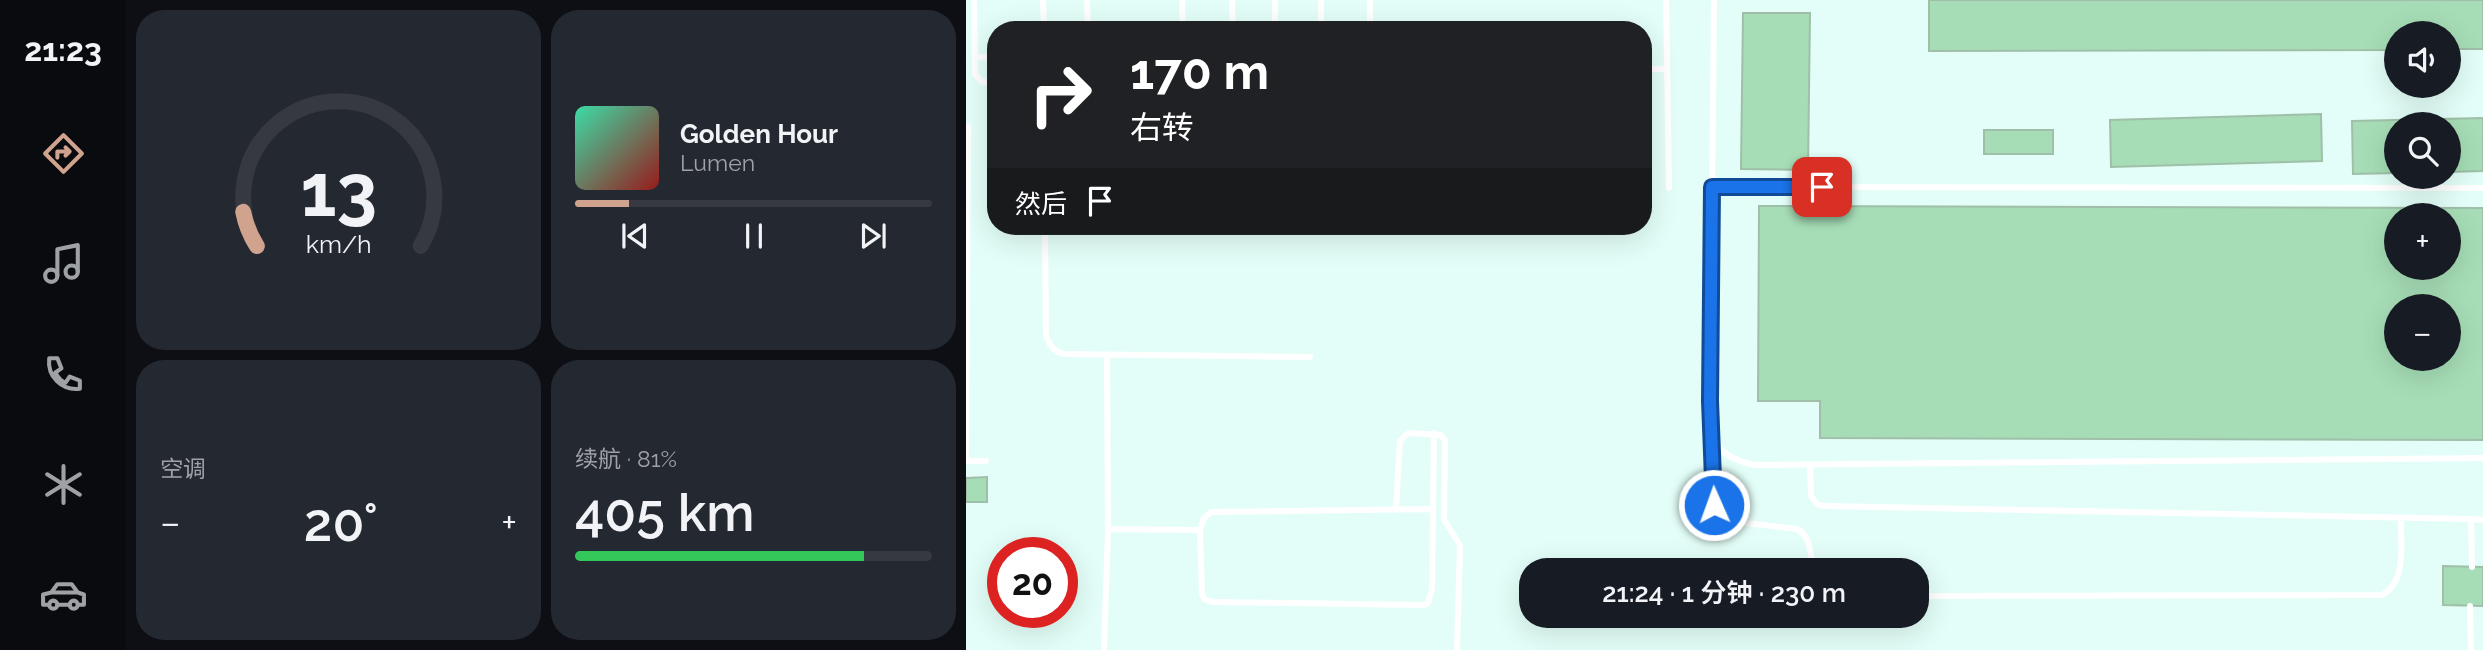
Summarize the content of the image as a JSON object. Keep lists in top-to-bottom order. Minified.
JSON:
{"page":{"tabs":"21:23","map_buttons":["+","−"],"turn":["170 m","右转"],"song":["Golden Hour","Lumen"],"then":"然后","tile":["空调",["续航 · 81%","405 km"]],"heat":["−","20°","+"],"limit":"20","trip":"21:24 · 1 分钟 · 230 m","gauge":["13","km/h"]}}
